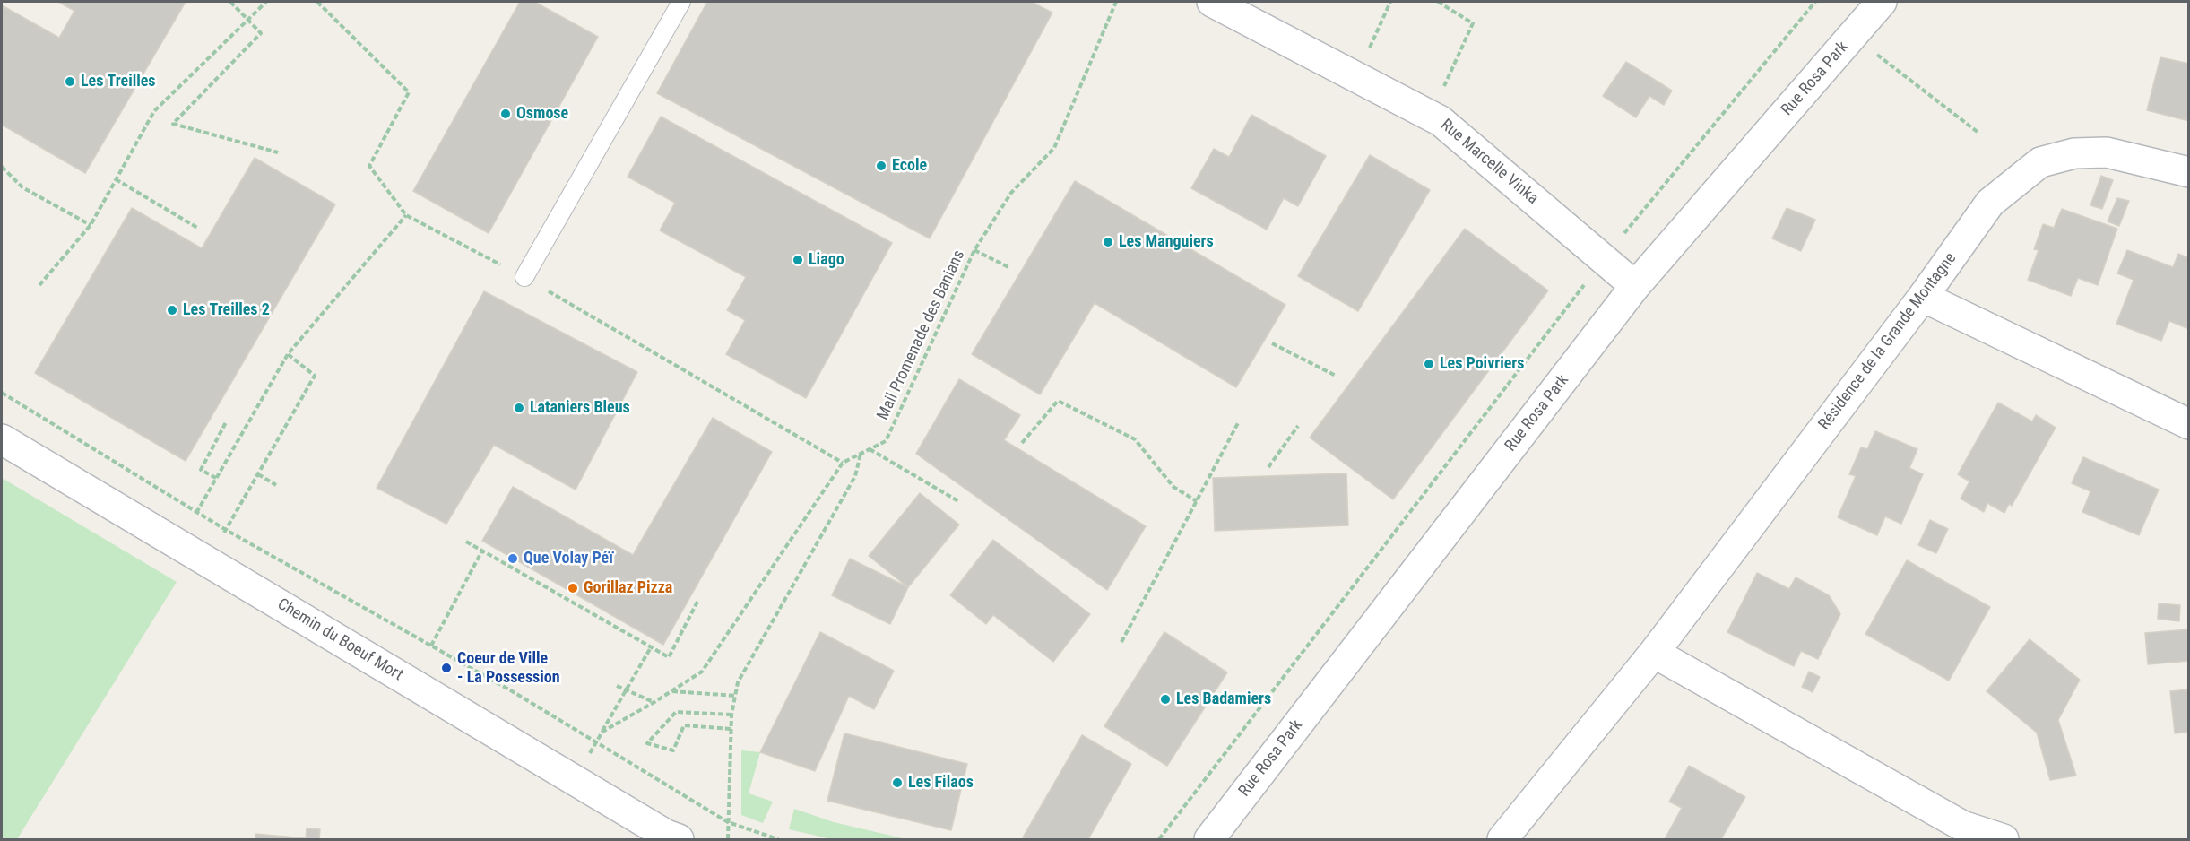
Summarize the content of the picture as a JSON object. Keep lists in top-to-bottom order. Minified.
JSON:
{"streets":{"street":["Rue Rosa Park","Rue Marcelle Vinka","Résidence de la Grande Montagne","Chemin du Boeuf Mort"],"path":["Mail Promenade des Banians"]},"crossings":[["Rue Rosa Park","Rue Marcelle Vinka"],["Mail Promenade des Banians","Chemin du Boeuf Mort"]],"places":["Les Treilles","Osmose","Ecole","Les Manguiers","Liago","Les Treilles 2","Les Poivriers","Lataniers Bleus","Que Volay Péï","Gorillaz Pizza","Coeur de Ville - La Possession","Les Badamiers","Les Filaos"]}
